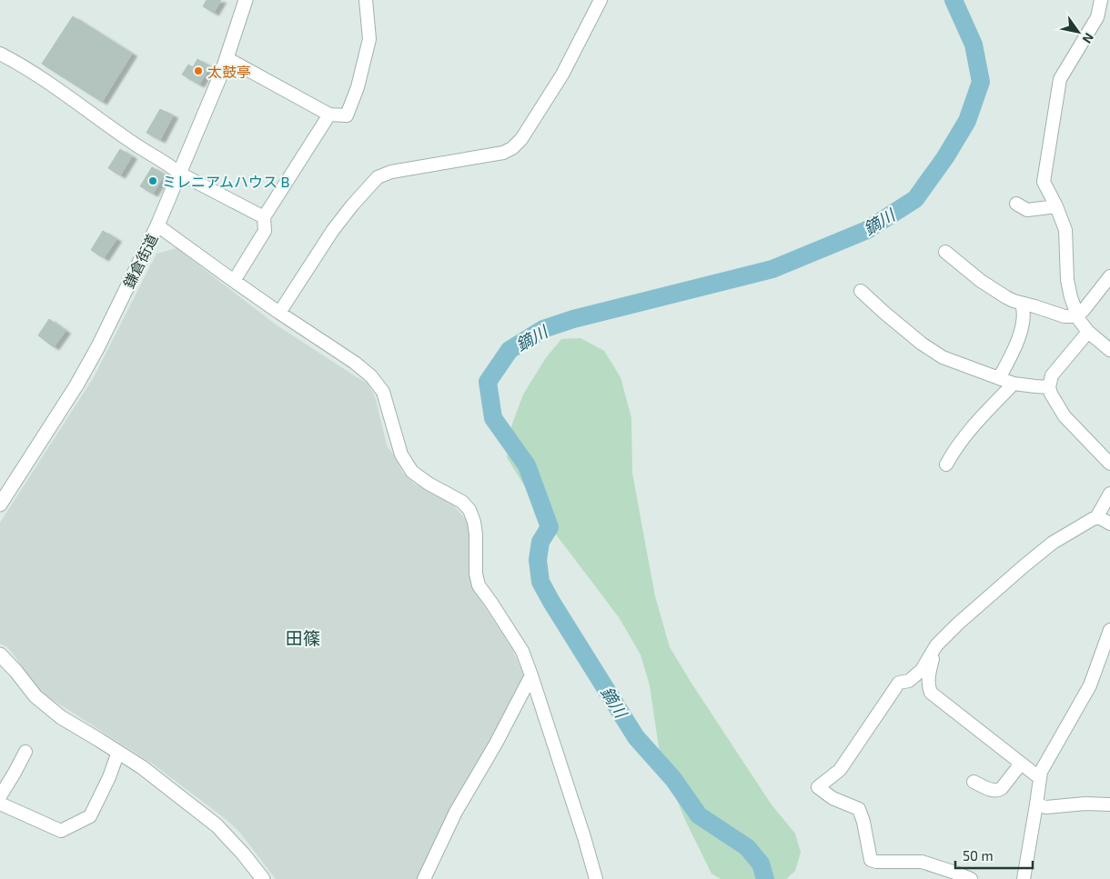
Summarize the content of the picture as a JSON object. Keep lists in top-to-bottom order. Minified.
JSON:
{"streets":{"street":["鎌倉街道"]},"districts":["田篠"],"water":["鏑川"],"places":["太鼓亭","ミレニアムハウス B"],"scale_bar":"50 m","north":"bottom right"}
